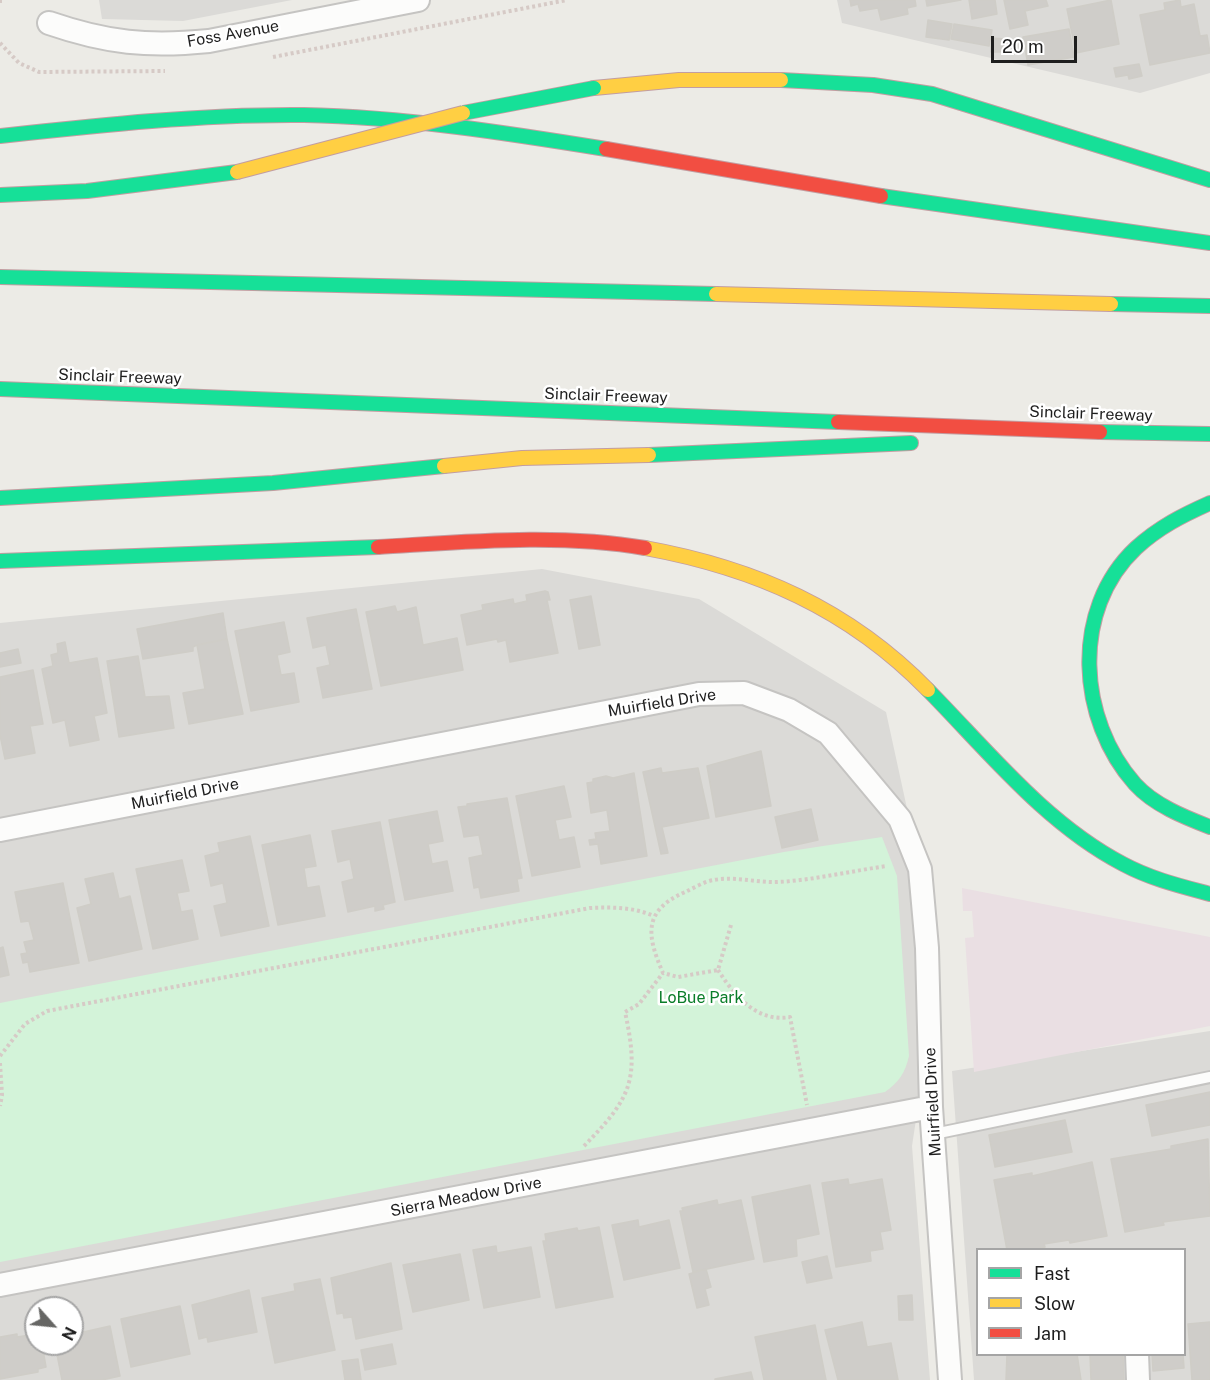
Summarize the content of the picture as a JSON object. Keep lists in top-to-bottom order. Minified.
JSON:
{"streets":{"highway":["Sinclair Freeway"],"street":["Foss Avenue","Muirfield Drive","Sierra Meadow Drive"]},"crossings":[["Muirfield Drive","Sierra Meadow Drive"]],"parks":["LoBue Park"],"legend":["Fast","Slow","Jam"],"scale_bar":"20 m","north":"bottom right"}
